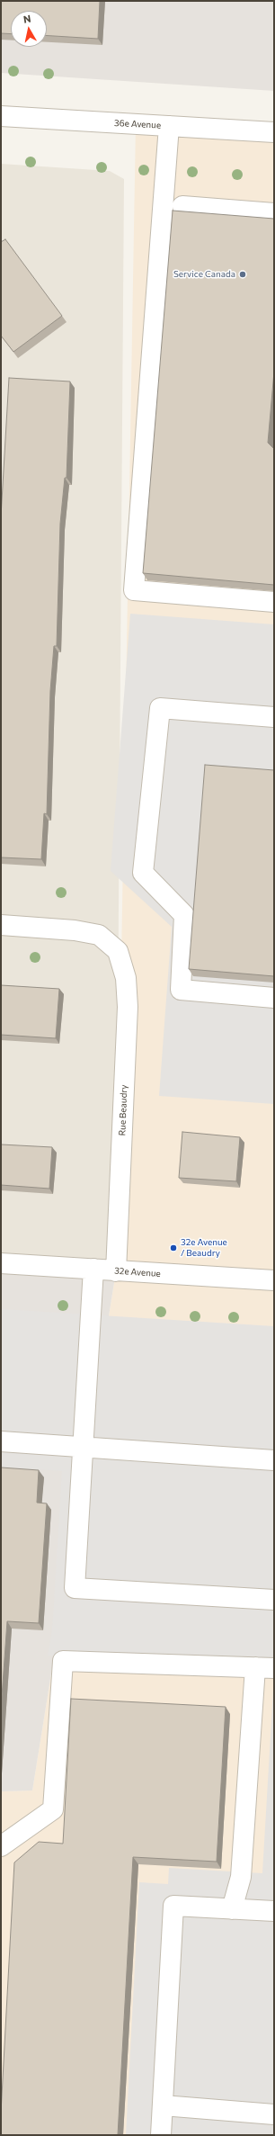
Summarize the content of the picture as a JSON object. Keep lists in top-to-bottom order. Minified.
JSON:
{"streets":{"street":["36e Avenue","Rue Beaudry","32e Avenue"]},"crossings":[["Rue Beaudry","32e Avenue"]],"places":["Service Canada","32e Avenue / Beaudry"],"north":"top"}
